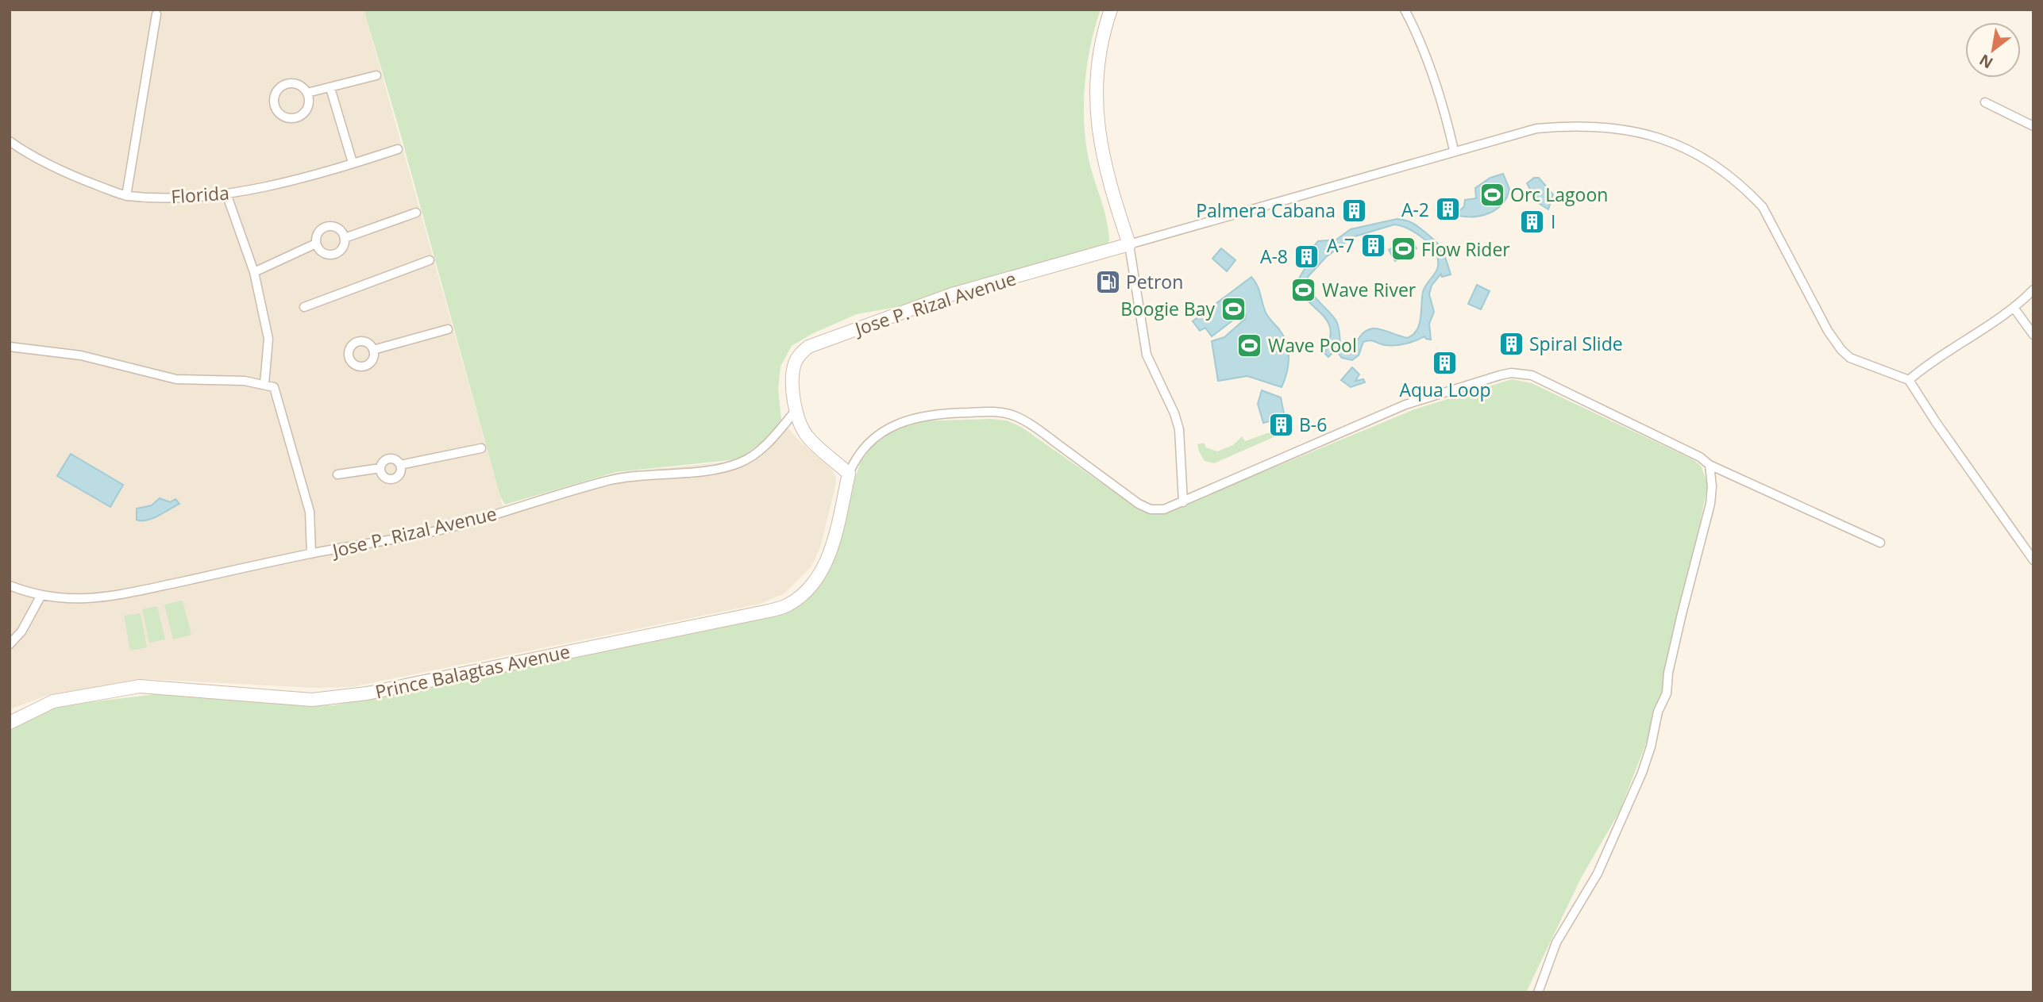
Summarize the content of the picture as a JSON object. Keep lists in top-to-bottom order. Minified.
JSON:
{"streets":{"main road":["Jose P. Rizal Avenue","Prince Balagtas Avenue"],"street":["Florida"]},"crossings":[["Jose P. Rizal Avenue","Prince Balagtas Avenue"]],"places":{"sports":["Orc Lagoon","Flow Rider","Wave River","Boogie Bay","Wave Pool"],"building":["A-2","Palmera Cabana","I","A-7","A-8","Spiral Slide","Aqua Loop","B-6"],"fuel station":["Petron"]},"north":"bottom left"}
